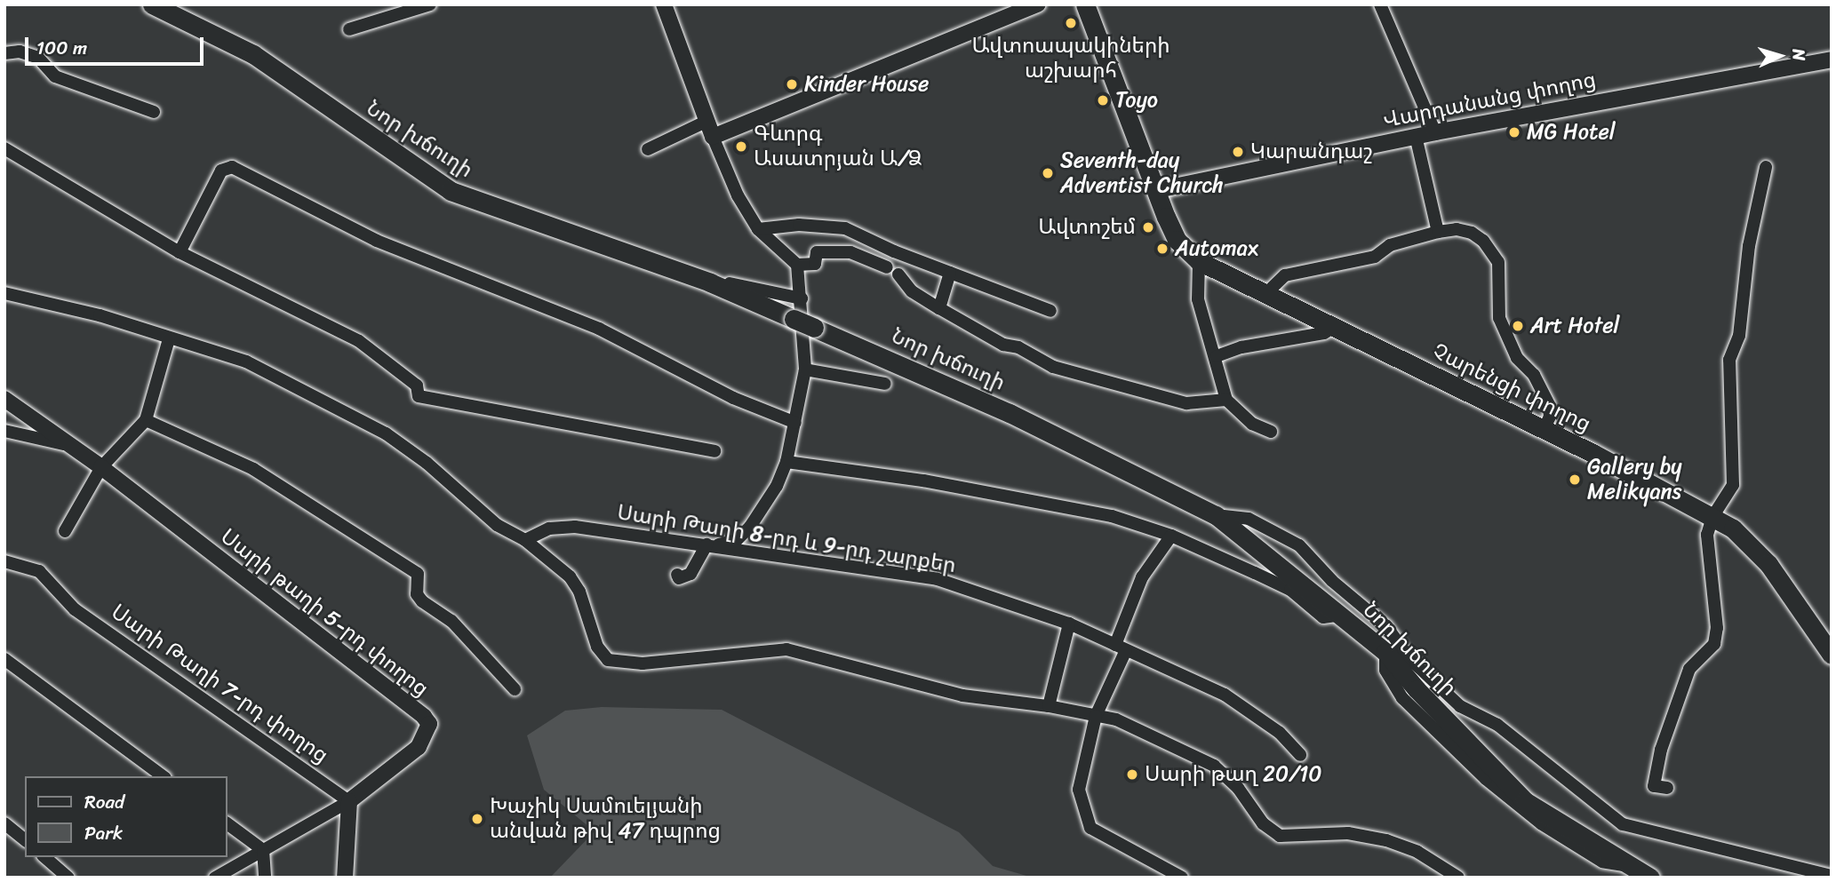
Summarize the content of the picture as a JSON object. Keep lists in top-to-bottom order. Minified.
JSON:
{"streets":{"main road":["Նոր խճուղի","Չարենցի փողոց"],"street":["Վարդանանց փողոց","Սարի Թաղի 8-րդ և 9-րդ շարքեր","Սարի թաղի 5-րդ փողոց","Սարի Թաղի 7-րդ փողոց"]},"crossings":[["Վարդանանց փողոց","Չարենցի փողոց"],["Սարի թաղի 5-րդ փողոց","Սարի Թաղի 7-րդ փողոց"]],"places":["Ավտոապակիների աշխարհ","Kinder House","Toyo","MG Hotel","Գևորգ Ասատրյան Ա/Ձ","Կարանդաշ","Seventh-day Adventist Church","Ավտոշեմ","Automax","Art Hotel","Gallery by Melikyans","Սարի թաղ 20/10","Խաչիկ Սամուելյանի անվան թիվ 47 դպրոց"],"legend":["Road","Park"],"scale_bar":"100 m","north":"right"}
